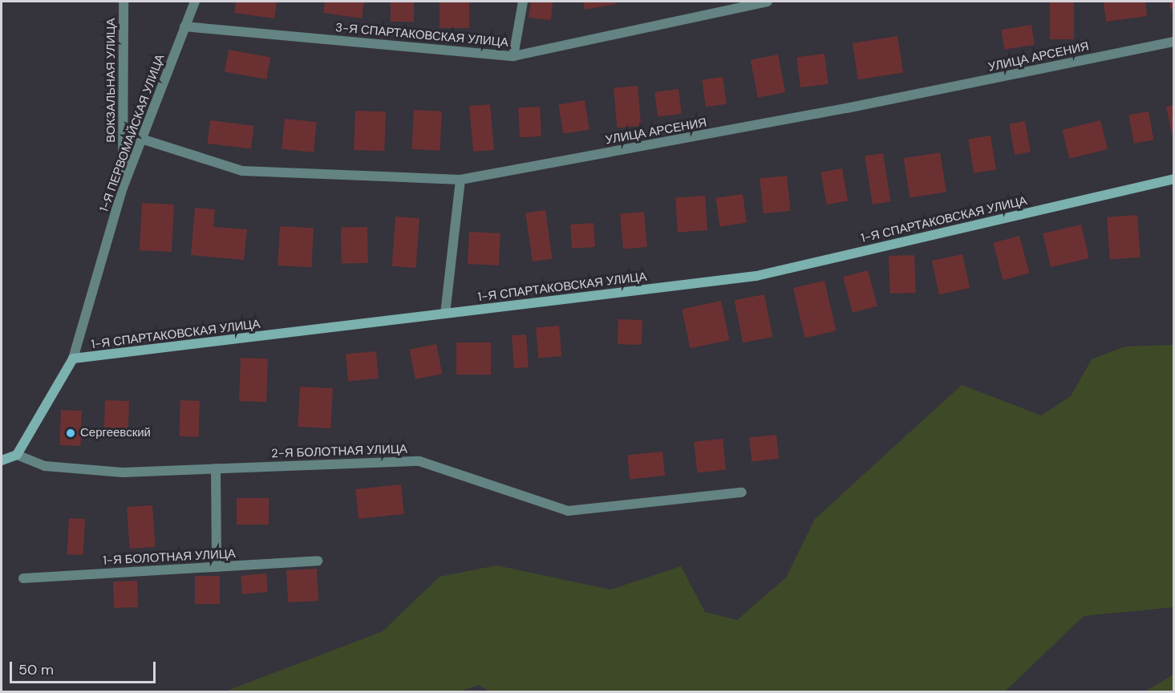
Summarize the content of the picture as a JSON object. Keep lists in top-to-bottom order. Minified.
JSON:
{"streets":{"street":["3-Я СПАРТАКОВСКАЯ УЛИЦА","УЛИЦА АРСЕНИЯ","ВОКЗАЛЬНАЯ УЛИЦА","1-Я ПЕРВОМАЙСКАЯ УЛИЦА","1-Я СПАРТАКОВСКАЯ УЛИЦА","2-Я БОЛОТНАЯ УЛИЦА","1-Я БОЛОТНАЯ УЛИЦА"]},"crossings":[["3-Я СПАРТАКОВСКАЯ УЛИЦА","1-Я ПЕРВОМАЙСКАЯ УЛИЦА"],["УЛИЦА АРСЕНИЯ","1-Я ПЕРВОМАЙСКАЯ УЛИЦА"],["ВОКЗАЛЬНАЯ УЛИЦА","1-Я ПЕРВОМАЙСКАЯ УЛИЦА"],["1-Я ПЕРВОМАЙСКАЯ УЛИЦА","1-Я СПАРТАКОВСКАЯ УЛИЦА"]],"places":["Сергеевский"],"scale_bar":"50 m"}
